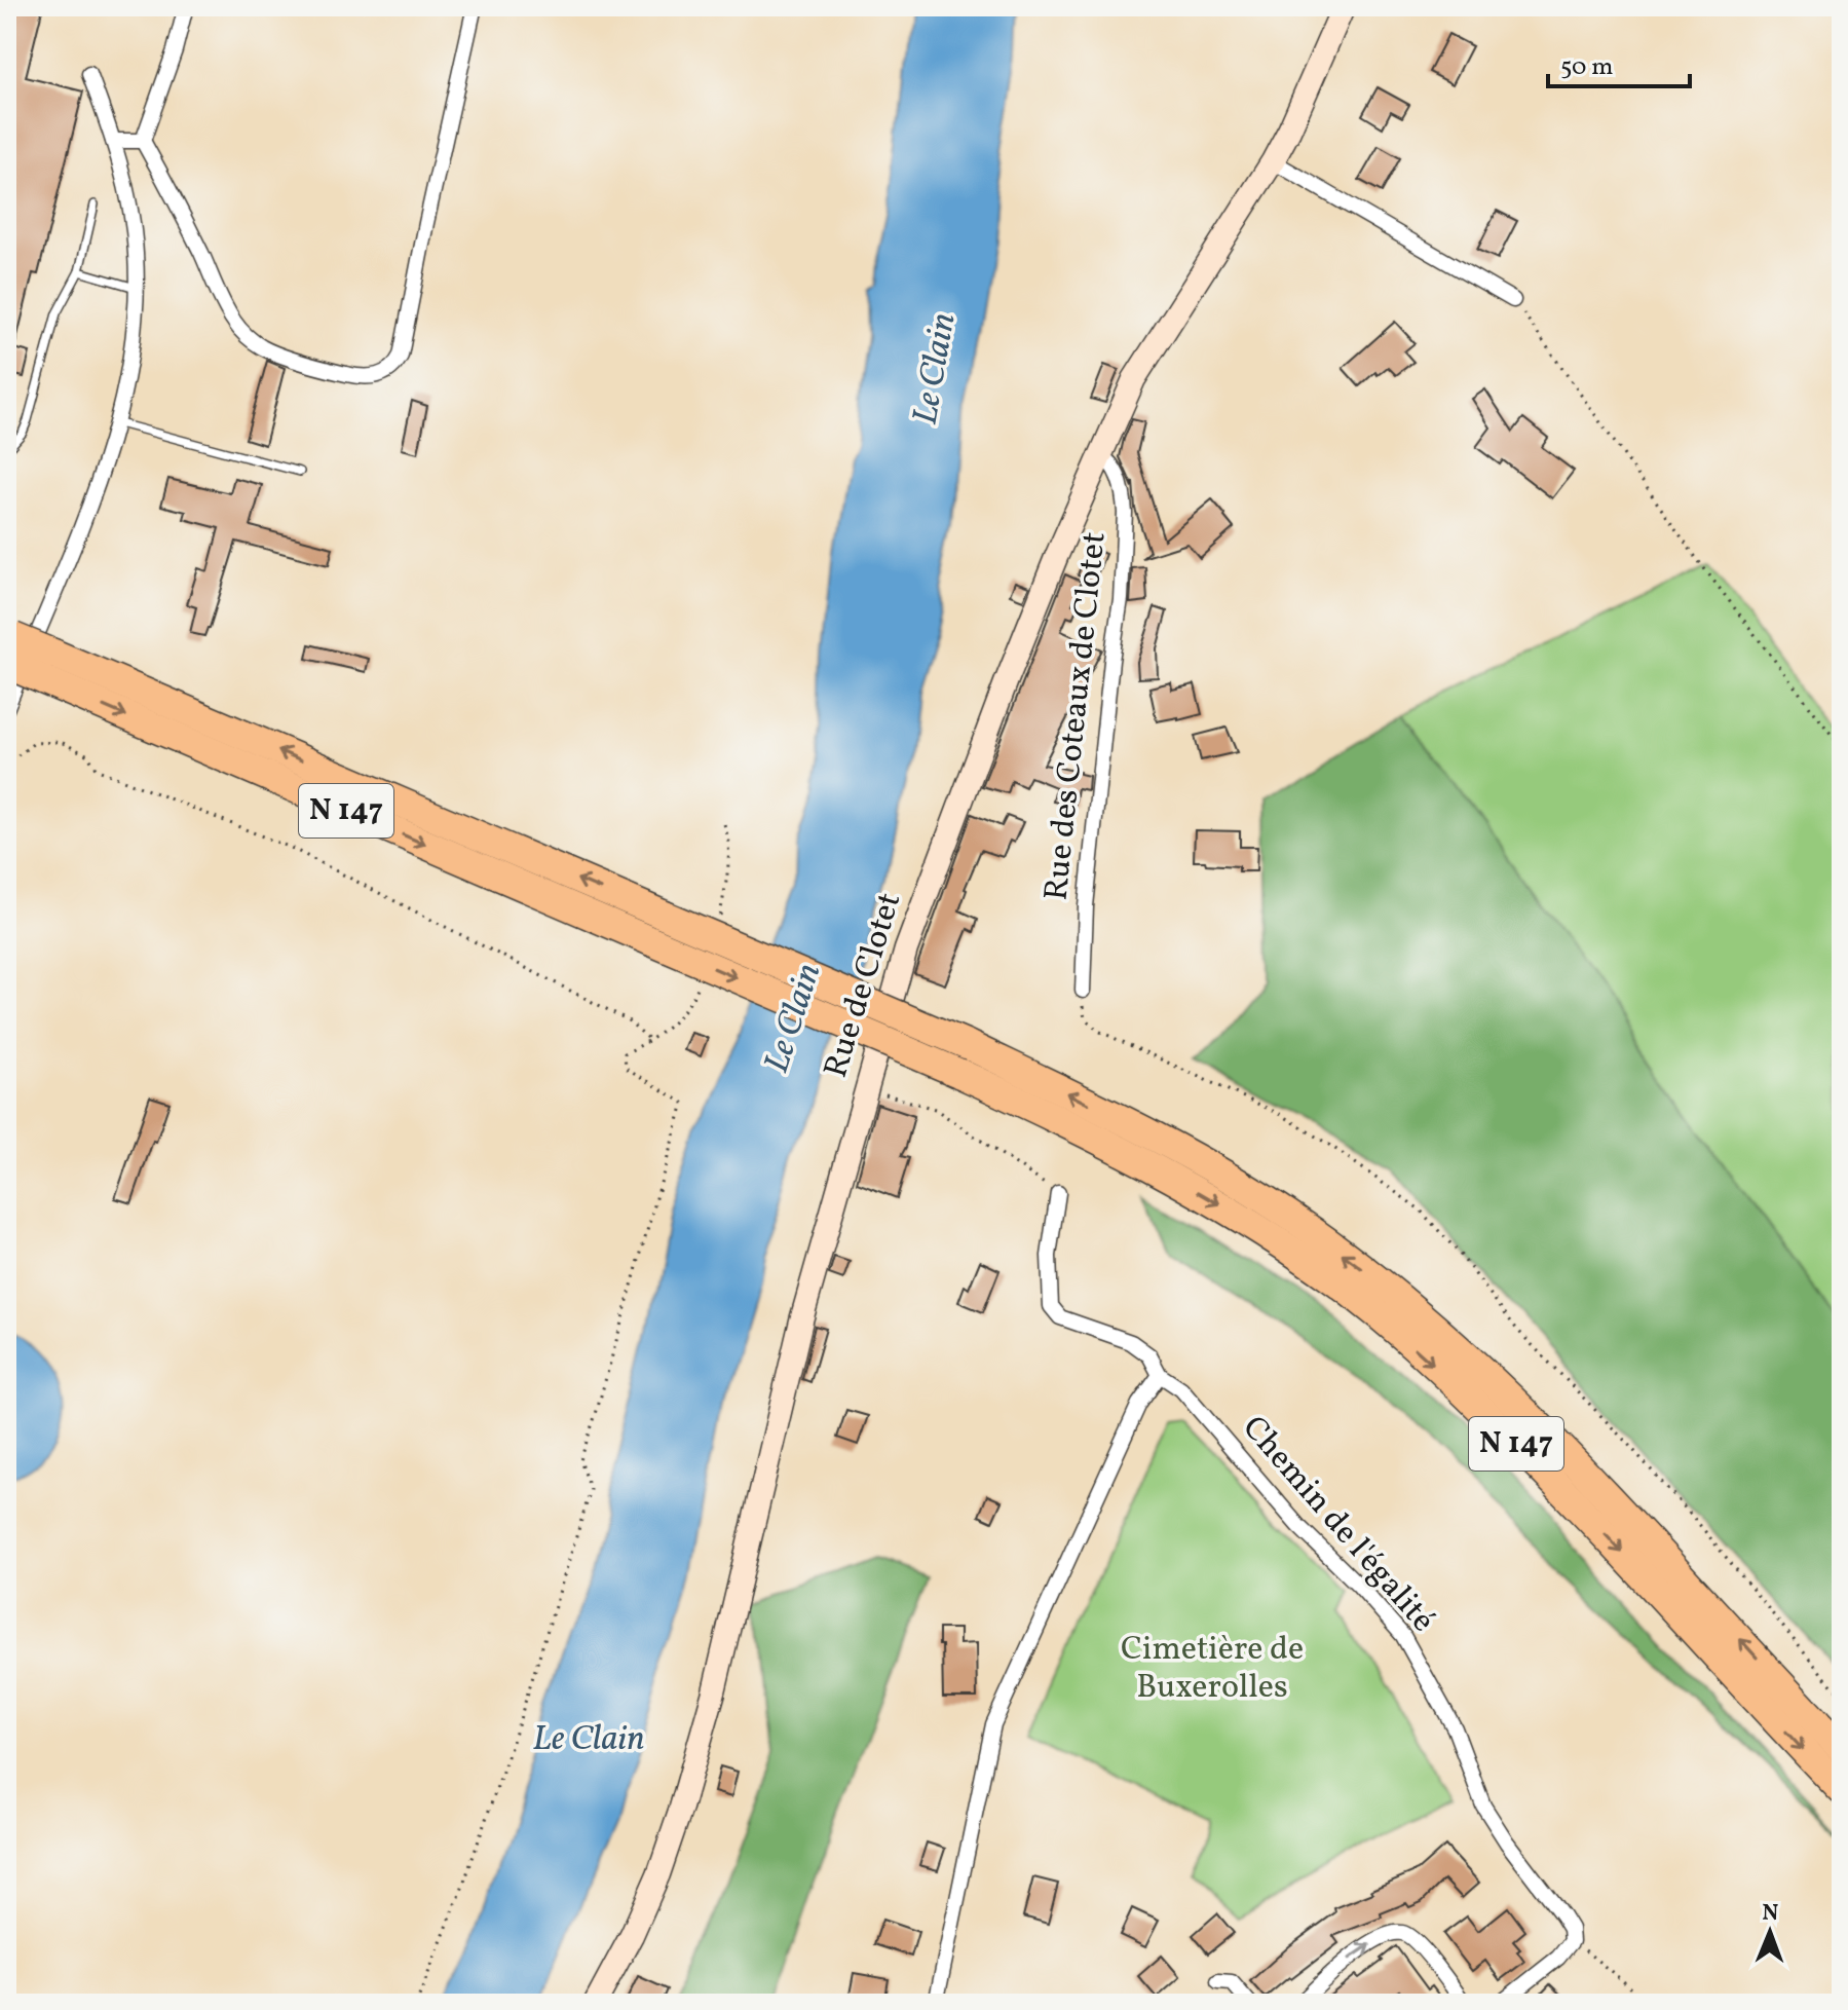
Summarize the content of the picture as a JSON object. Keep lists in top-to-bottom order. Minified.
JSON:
{"streets":{"highway":["N 147"],"main road":["Rue de Clotet"],"street":["Rue des Coteaux de Clotet","Chemin de l'égalité"]},"crossings":[["Rue des Coteaux de Clotet","Rue de Clotet"]],"water":["Le Clain"],"parks":["Cimetière de Buxerolles"],"scale_bar":"50 m","north":"top"}
